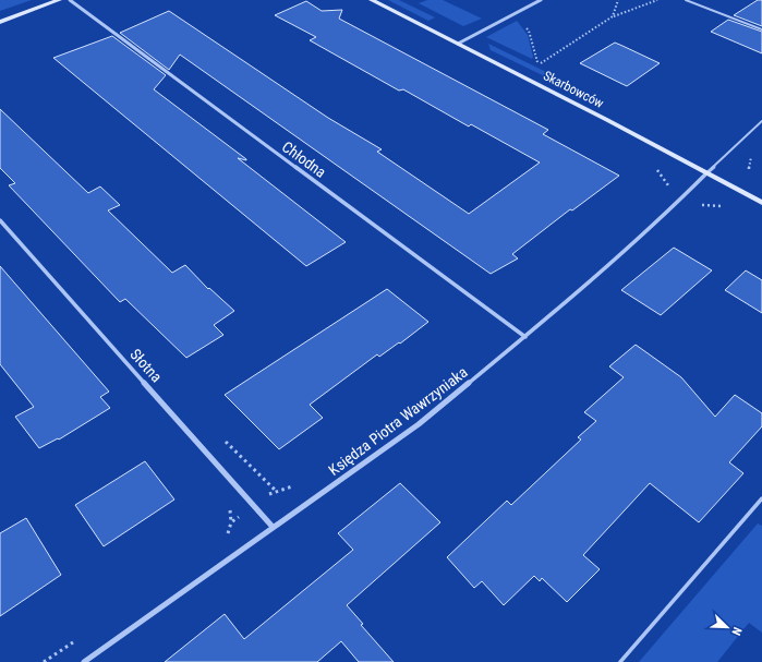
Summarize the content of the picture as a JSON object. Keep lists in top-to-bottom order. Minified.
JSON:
{"streets":{"street":["Skarbowców","Chłodna","Słotna","Księdza Piotra Wawrzyniaka"]},"crossings":[["Skarbowców","Księdza Piotra Wawrzyniaka"],["Chłodna","Księdza Piotra Wawrzyniaka"],["Słotna","Księdza Piotra Wawrzyniaka"]],"north":"bottom right"}
